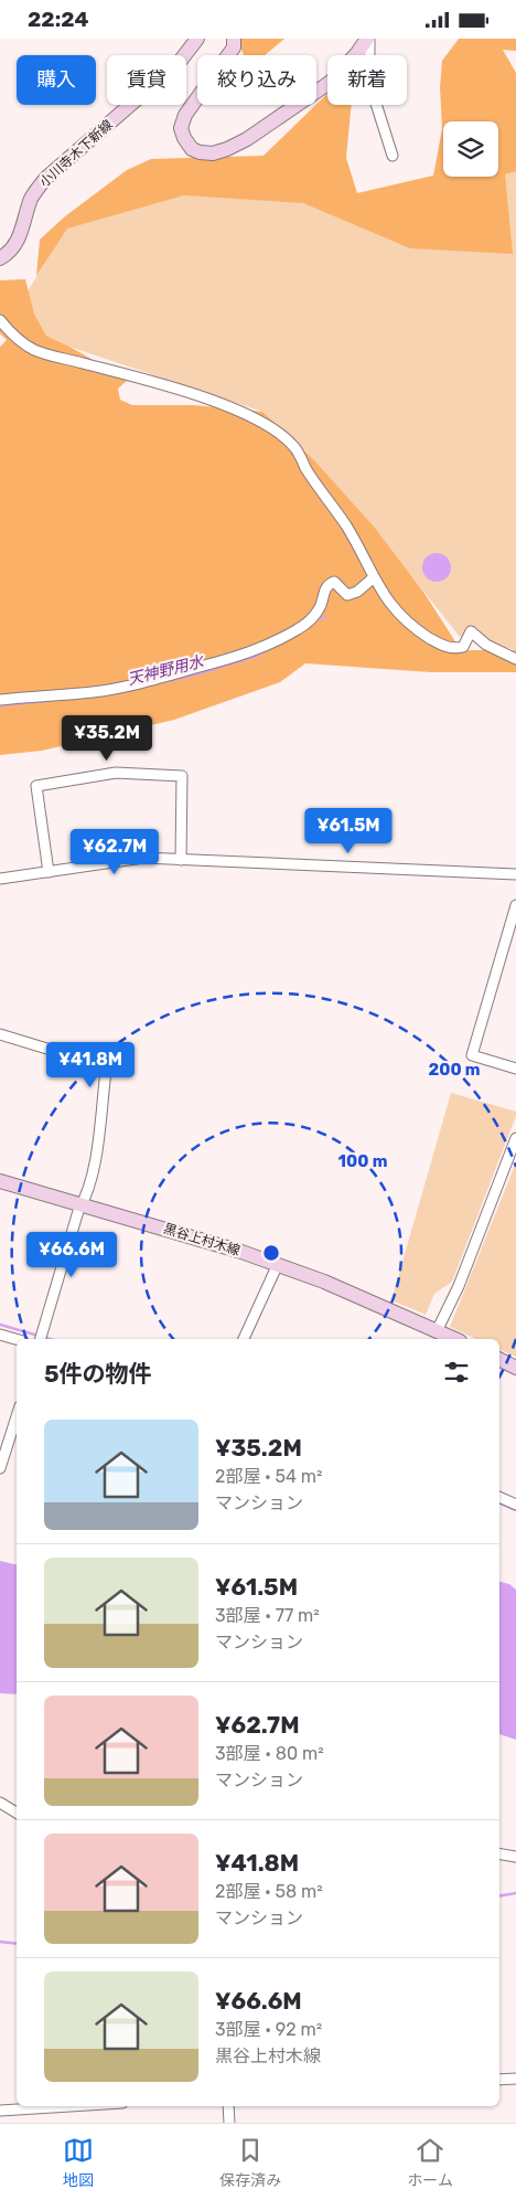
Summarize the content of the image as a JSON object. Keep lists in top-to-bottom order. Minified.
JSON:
{"streets":{"main road":["小川寺木下新線","黒谷上村木線"]},"water":["天神野用水"],"page":{"status":"22:24","chip":["購入","賃貸","絞り込み","新着"],"price":["¥35.2M","¥61.5M","¥62.7M","¥41.8M","¥66.6M"],"heading":"5件の物件","list":[{"name":"¥35.2M","note":"2部屋 · 54 m² · マンション"},{"name":"¥61.5M","note":"3部屋 · 77 m² · マンション"},{"name":"¥62.7M","note":"3部屋 · 80 m² · マンション"},{"name":"¥41.8M","note":"2部屋 · 58 m² · マンション"},{"name":"¥66.6M","note":"3部屋 · 92 m² · 黒谷上村木線"}],"tabs":["地図","保存済み","ホーム"]},"rings":["200 m","100 m"]}
